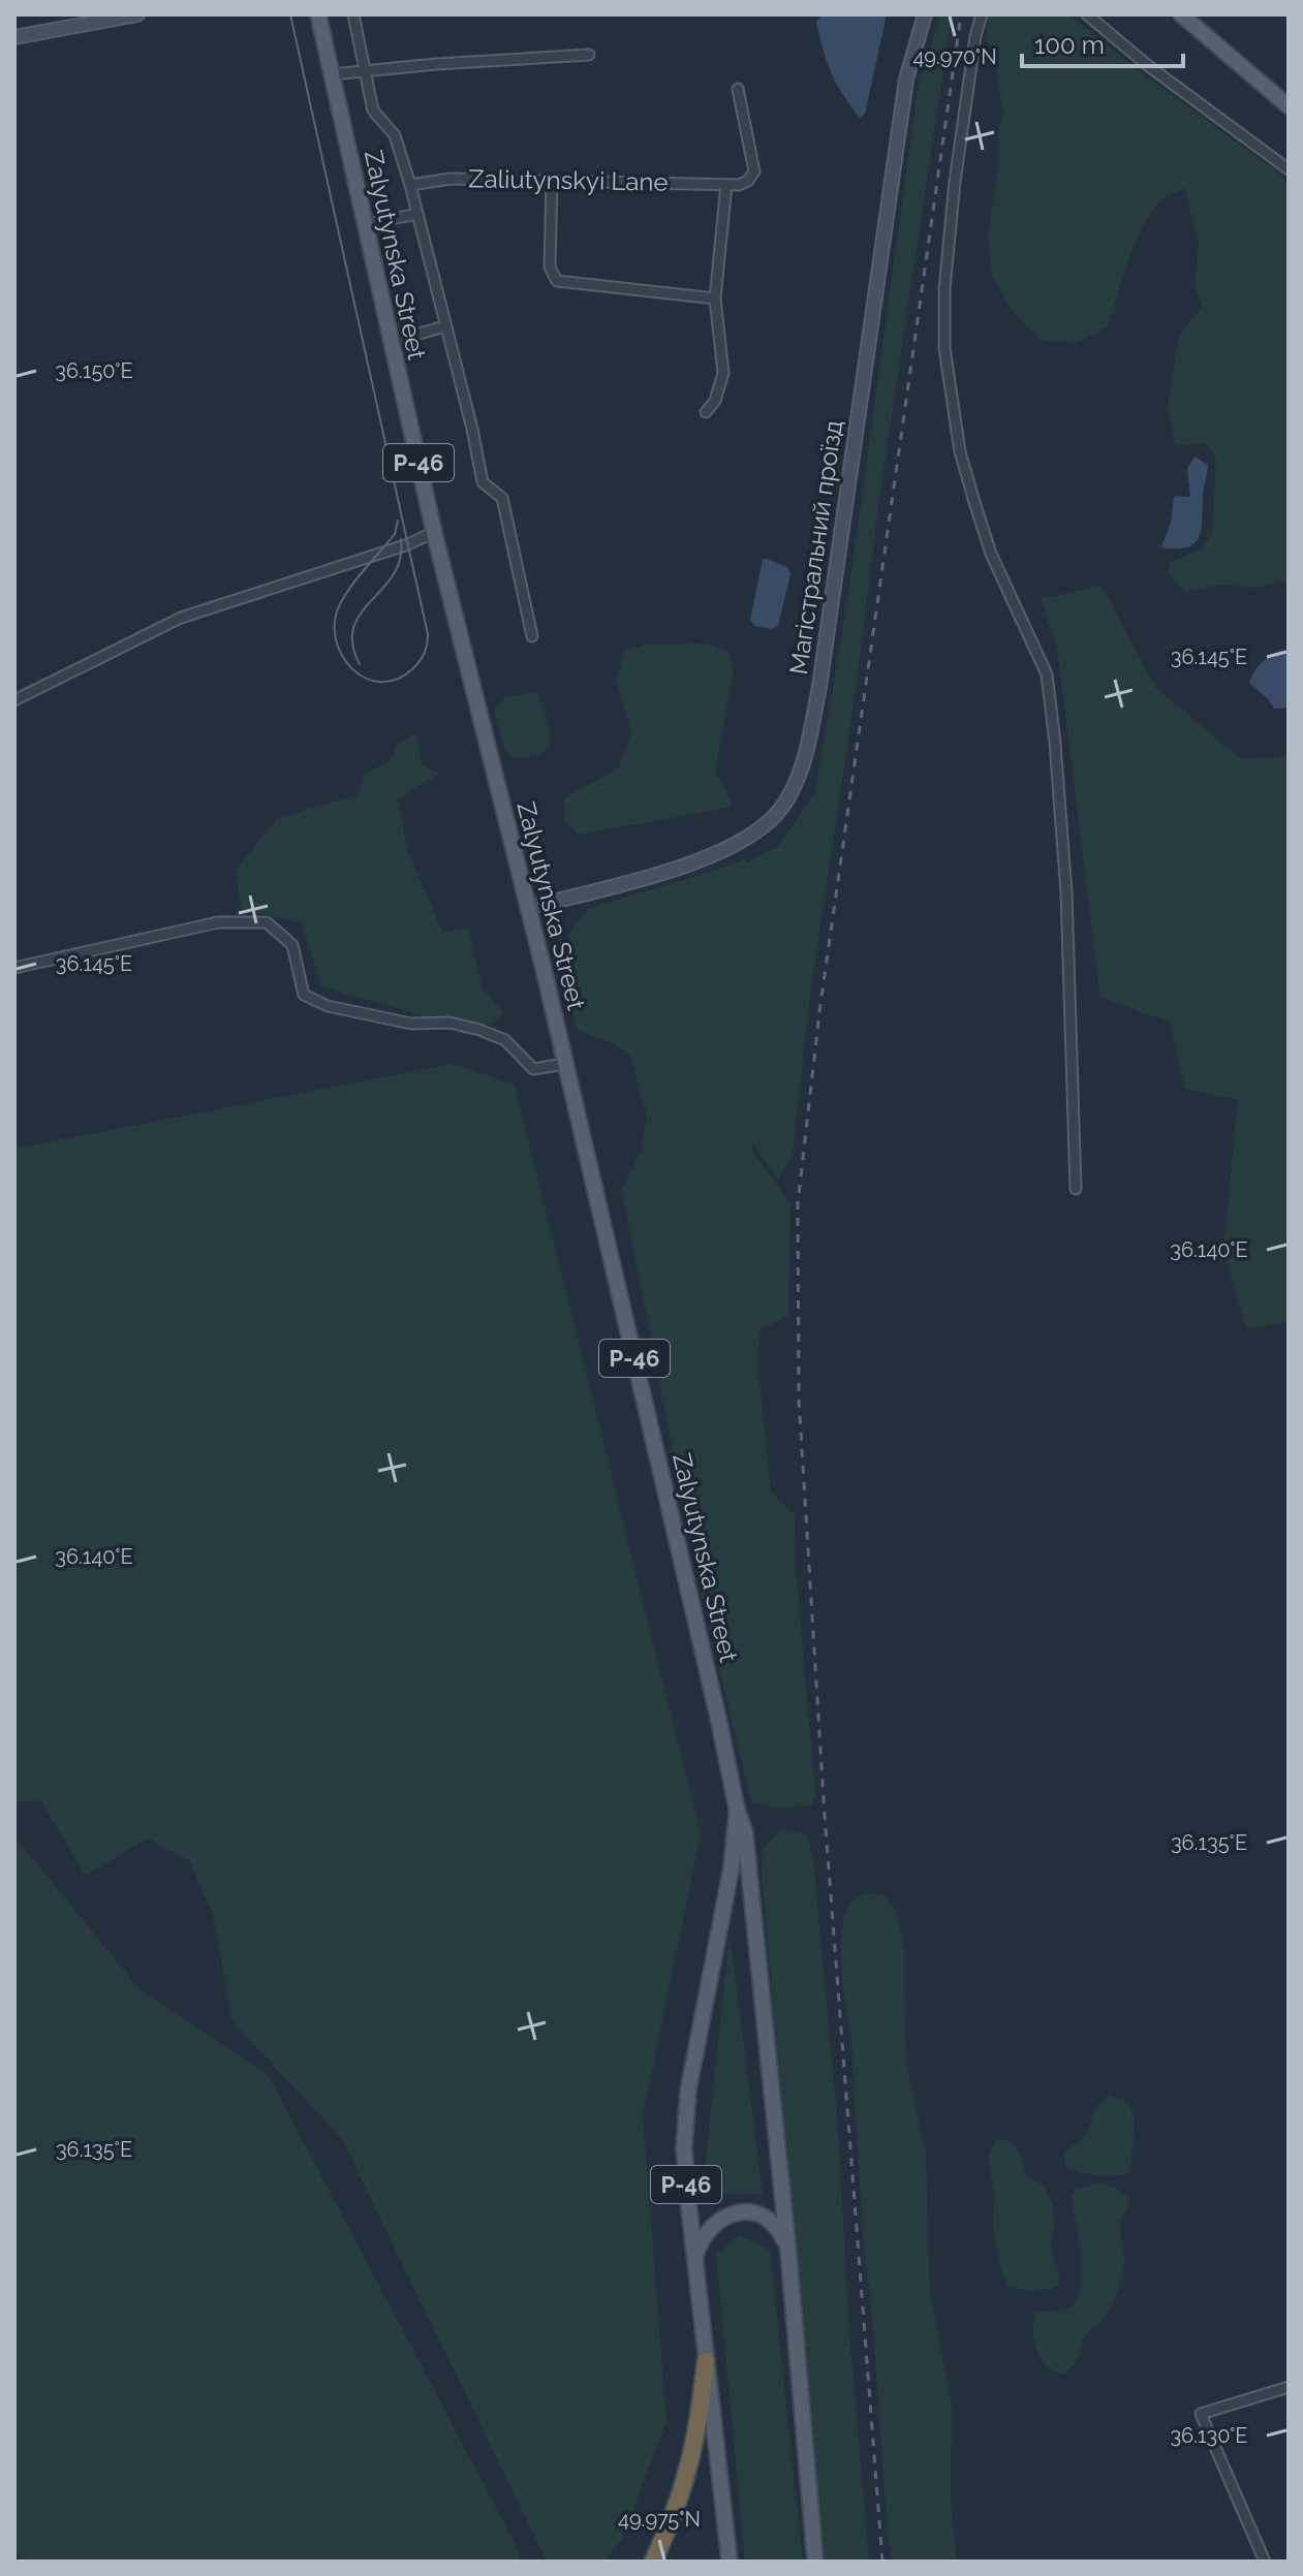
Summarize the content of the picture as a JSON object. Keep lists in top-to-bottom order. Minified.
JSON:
{"streets":{"main road":["Zalyutynska Street","Р-46","Магістральний проїзд"],"street":["Zaliutynskyi Lane"]},"crossings":[["Zalyutynska Street","Р-46"],["Zalyutynska Street","Магістральний проїзд"]],"scale_bar":"100 m","coordinates":["49.970°N","36.150°E","36.145°E","36.140°E","36.135°E","36.130°E","49.975°N"]}
